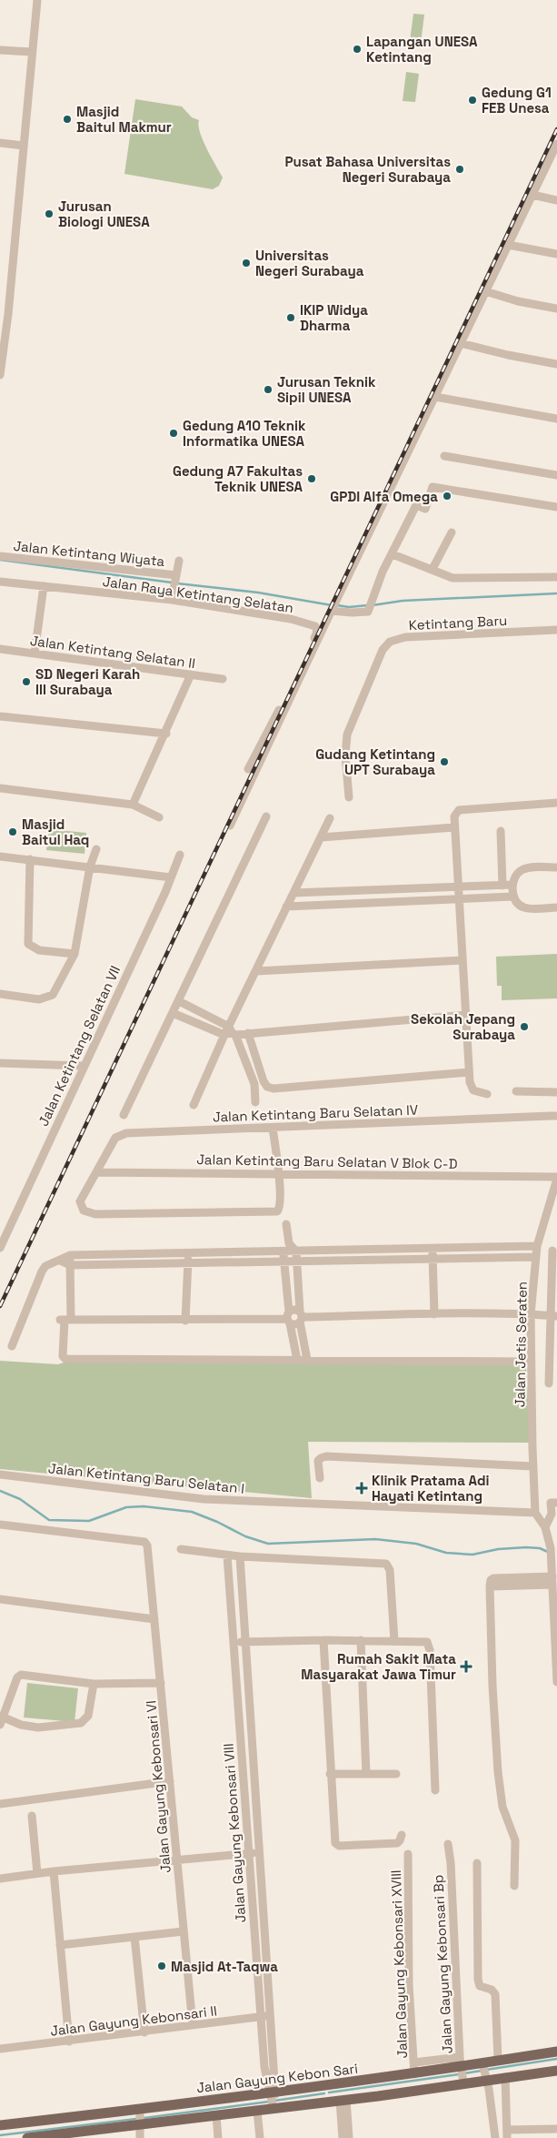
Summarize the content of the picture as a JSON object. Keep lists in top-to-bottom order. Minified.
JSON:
{"streets":{"main road":["Jalan Gayung Kebon Sari"],"street":["Jalan Ketintang Wiyata","Jalan Raya Ketintang Selatan","Ketintang Baru","Jalan Ketintang Selatan II","Jalan Ketintang Selatan VII","Jalan Ketintang Baru Selatan IV","Jalan Ketintang Baru Selatan V Blok C-D","Jalan Jetis Seraten","Jalan Ketintang Baru Selatan I","Jalan Gayung Kebonsari VI","Jalan Gayung Kebonsari VIII","Jalan Gayung Kebonsari XVIII","Jalan Gayung Kebonsari Bp","Jalan Gayung Kebonsari II"]},"crossings":[["Jalan Ketintang Baru Selatan IV","Jalan Ketintang Baru Selatan V Blok C-D"],["Jalan Ketintang Baru Selatan V Blok C-D","Jalan Jetis Seraten"],["Jalan Jetis Seraten","Jalan Ketintang Baru Selatan I"],["Jalan Gayung Kebonsari VI","Jalan Gayung Kebonsari II"],["Jalan Gayung Kebonsari VIII","Jalan Gayung Kebonsari II"],["Jalan Gayung Kebonsari VIII","Jalan Gayung Kebon Sari"],["Jalan Gayung Kebonsari XVIII","Jalan Gayung Kebon Sari"],["Jalan Gayung Kebonsari Bp","Jalan Gayung Kebon Sari"]],"places":{"other":["Lapangan UNESA Ketintang","Gedung G1 FEB Unesa","Masjid Baitul Makmur","Pusat Bahasa Universitas Negeri Surabaya","Jurusan Biologi UNESA","Universitas Negeri Surabaya","IKIP Widya Dharma","Jurusan Teknik Sipil UNESA","Gedung A10 Teknik Informatika UNESA","Gedung A7 Fakultas Teknik UNESA","GPDI Alfa Omega","SD Negeri Karah III Surabaya","Gudang Ketintang UPT Surabaya","Masjid Baitul Haq","Sekolah Jepang Surabaya","Masjid At-Taqwa"],"health":["Klinik Pratama Adi Hayati Ketintang","Rumah Sakit Mata Masyarakat Jawa Timur"]}}
